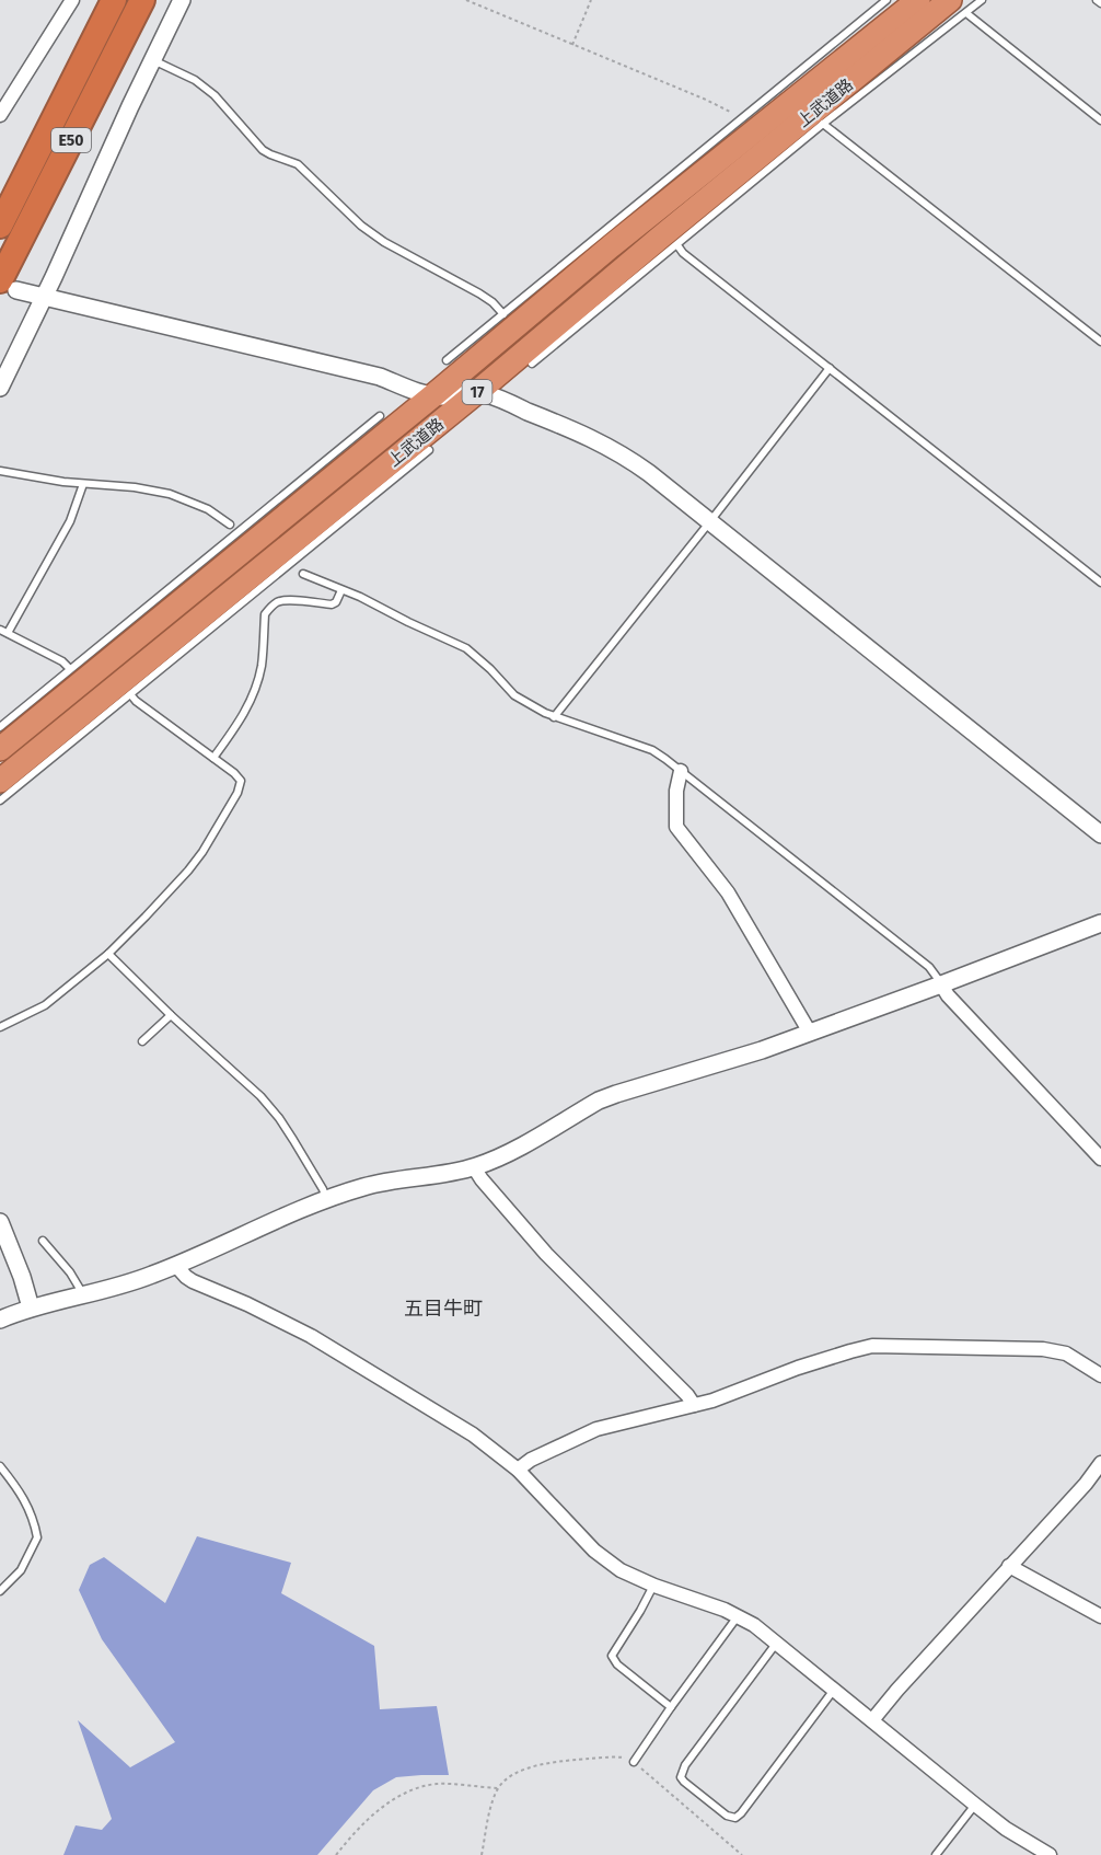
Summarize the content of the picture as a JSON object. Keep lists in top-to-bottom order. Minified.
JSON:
{"streets":{"highway":["上武道路","E50","17"]},"districts":["五目牛町"]}
